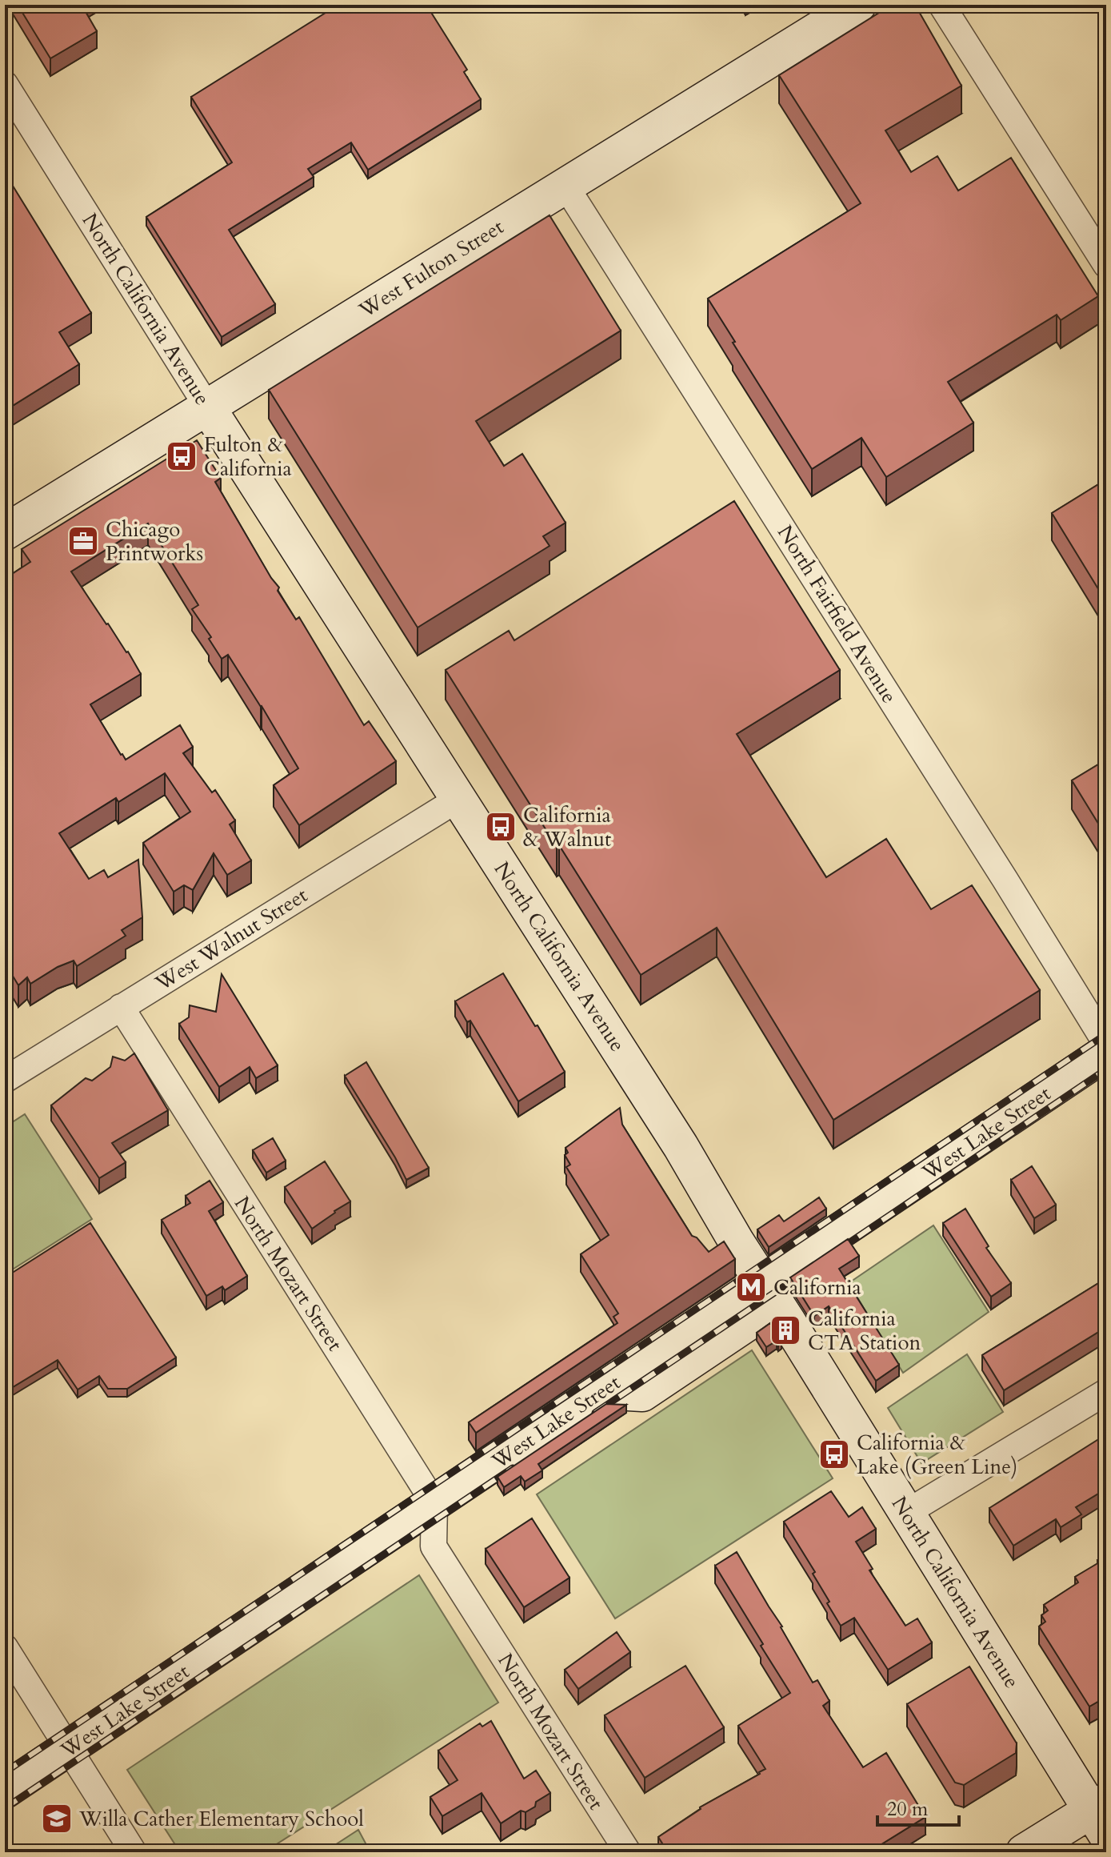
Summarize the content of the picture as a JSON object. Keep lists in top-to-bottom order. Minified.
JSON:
{"streets":{"street":["West Fulton Street","North California Avenue","North Fairfield Avenue","West Walnut Street","West Lake Street","North Mozart Street"]},"crossings":[["West Fulton Street","North California Avenue"],["West Fulton Street","North Fairfield Avenue"],["North California Avenue","West Walnut Street"],["North California Avenue","West Lake Street"],["West Walnut Street","North Mozart Street"],["West Lake Street","North Mozart Street"]],"places":{"bus stop":["Fulton & California","California & Walnut","California & Lake (Green Line)"],"office":["Chicago Printworks"],"metro station":["California"],"building":["California CTA Station"],"school or university":["Willa Cather Elementary School"]},"scale_bar":"20 m"}
